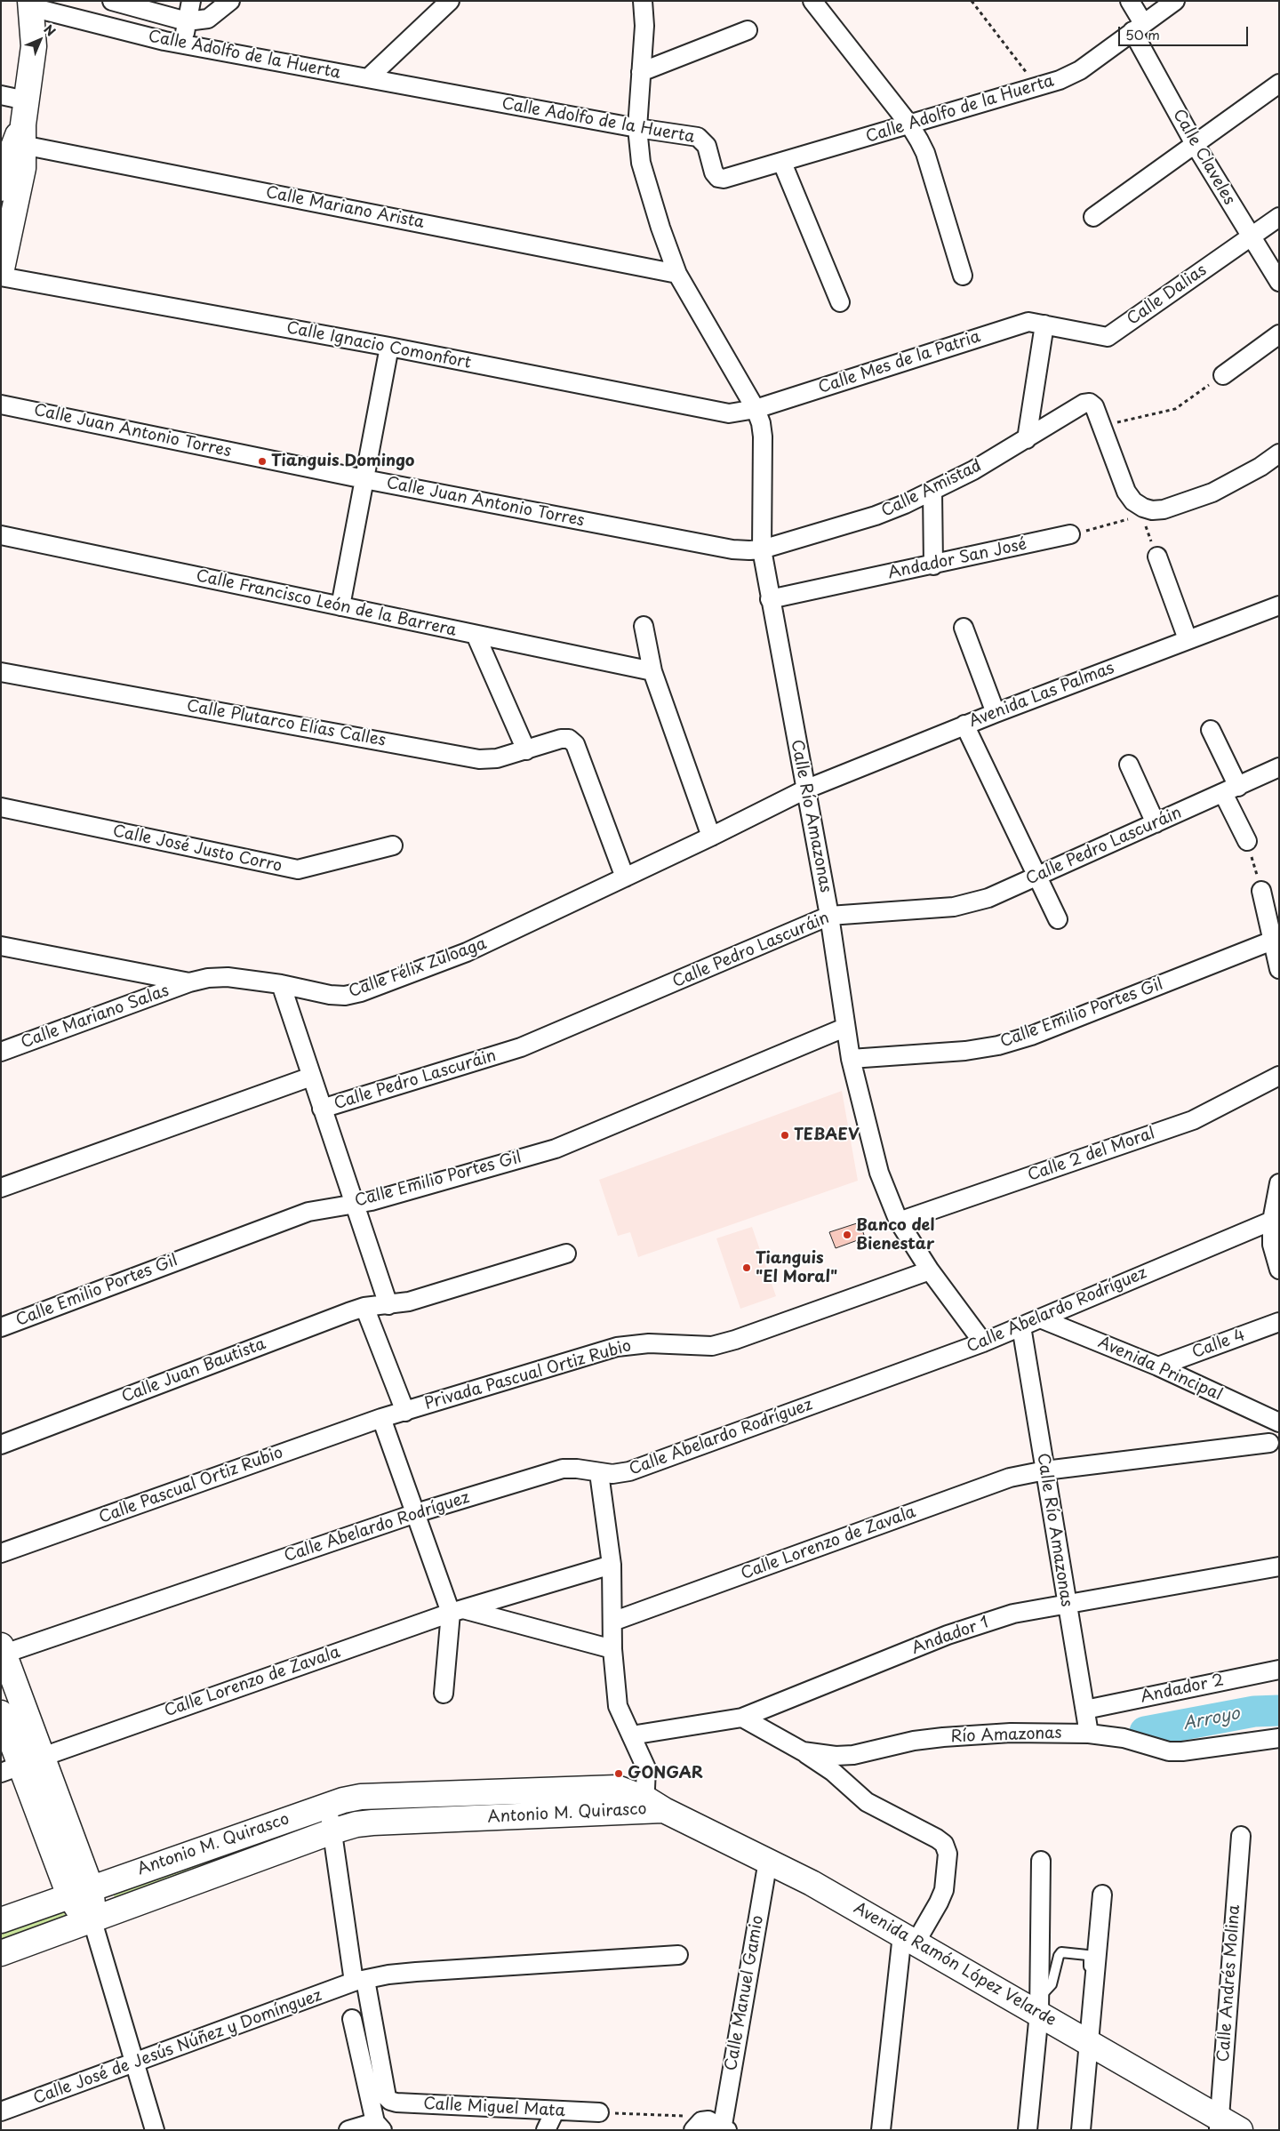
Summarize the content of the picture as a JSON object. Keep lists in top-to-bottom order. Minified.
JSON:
{"streets":{"main road":["Antonio M. Quirasco","Avenida Ramón López Velarde"],"street":["Calle Adolfo de la Huerta","Calle Claveles","Calle Mariano Arista","Calle Dalias","Calle Ignacio Comonfort","Calle Mes de la Patria","Calle Juan Antonio Torres","Calle Amistad","Andador San José","Calle Francisco León de la Barrera","Avenida Las Palmas","Calle Plutarco Elías Calles","Calle Río Amazonas","Calle Pedro Lascuráin","Calle José Justo Corro","Calle Félix Zuloaga","Calle Emilio Portes Gil","Calle Mariano Salas","Calle 2 del Moral","Calle Abelardo Rodríguez","Calle 4","Avenida Principal","Calle Juan Bautista","Privada Pascual Ortiz Rubio","Calle Pascual Ortiz Rubio","Calle Lorenzo de Zavala","Andador 1","Andador 2","Río Amazonas","Calle Andrés Molina","Calle Manuel Gamio","Calle José de Jesús Núñez y Domínguez","Calle Miguel Mata"]},"crossings":[["Calle Adolfo de la Huerta","Calle Claveles"],["Calle Adolfo de la Huerta","Calle Río Amazonas"],["Calle Claveles","Calle Dalias"],["Calle Mariano Arista","Calle Río Amazonas"],["Calle Dalias","Calle Mes de la Patria"],["Calle Ignacio Comonfort","Calle Mes de la Patria"],["Calle Ignacio Comonfort","Calle Río Amazonas"],["Calle Mes de la Patria","Calle Río Amazonas"],["Calle Juan Antonio Torres","Calle Amistad"],["Calle Juan Antonio Torres","Calle Río Amazonas"],["Calle Amistad","Calle Río Amazonas"],["Andador San José","Calle Río Amazonas"],["Avenida Las Palmas","Calle Río Amazonas"],["Avenida Las Palmas","Calle Félix Zuloaga"],["Calle Plutarco Elías Calles","Calle Félix Zuloaga"],["Calle Río Amazonas","Calle Pedro Lascuráin"],["Calle Río Amazonas","Calle Félix Zuloaga"],["Calle Río Amazonas","Calle Emilio Portes Gil"],["Calle Río Amazonas","Calle 2 del Moral"],["Calle Río Amazonas","Calle Abelardo Rodríguez"],["Calle Río Amazonas","Privada Pascual Ortiz Rubio"],["Calle Río Amazonas","Calle Lorenzo de Zavala"],["Calle Río Amazonas","Andador 1"],["Calle Río Amazonas","Andador 2"],["Calle Río Amazonas","Río Amazonas"],["Calle Félix Zuloaga","Calle Mariano Salas"],["Calle Abelardo Rodríguez","Avenida Principal"],["Calle 4","Avenida Principal"],["Privada Pascual Ortiz Rubio","Calle Pascual Ortiz Rubio"],["Andador 1","Río Amazonas"],["Antonio M. Quirasco","Avenida Ramón López Velarde"],["Avenida Ramón López Velarde","Calle Andrés Molina"],["Avenida Ramón López Velarde","Calle Manuel Gamio"]],"water":["Arroyo"],"places":["Tianguis Domingo","TEBAEV","Banco del Bienestar","Tianguis \"El Moral\"","GONGAR"],"scale_bar":"50 m","north":"top right"}
